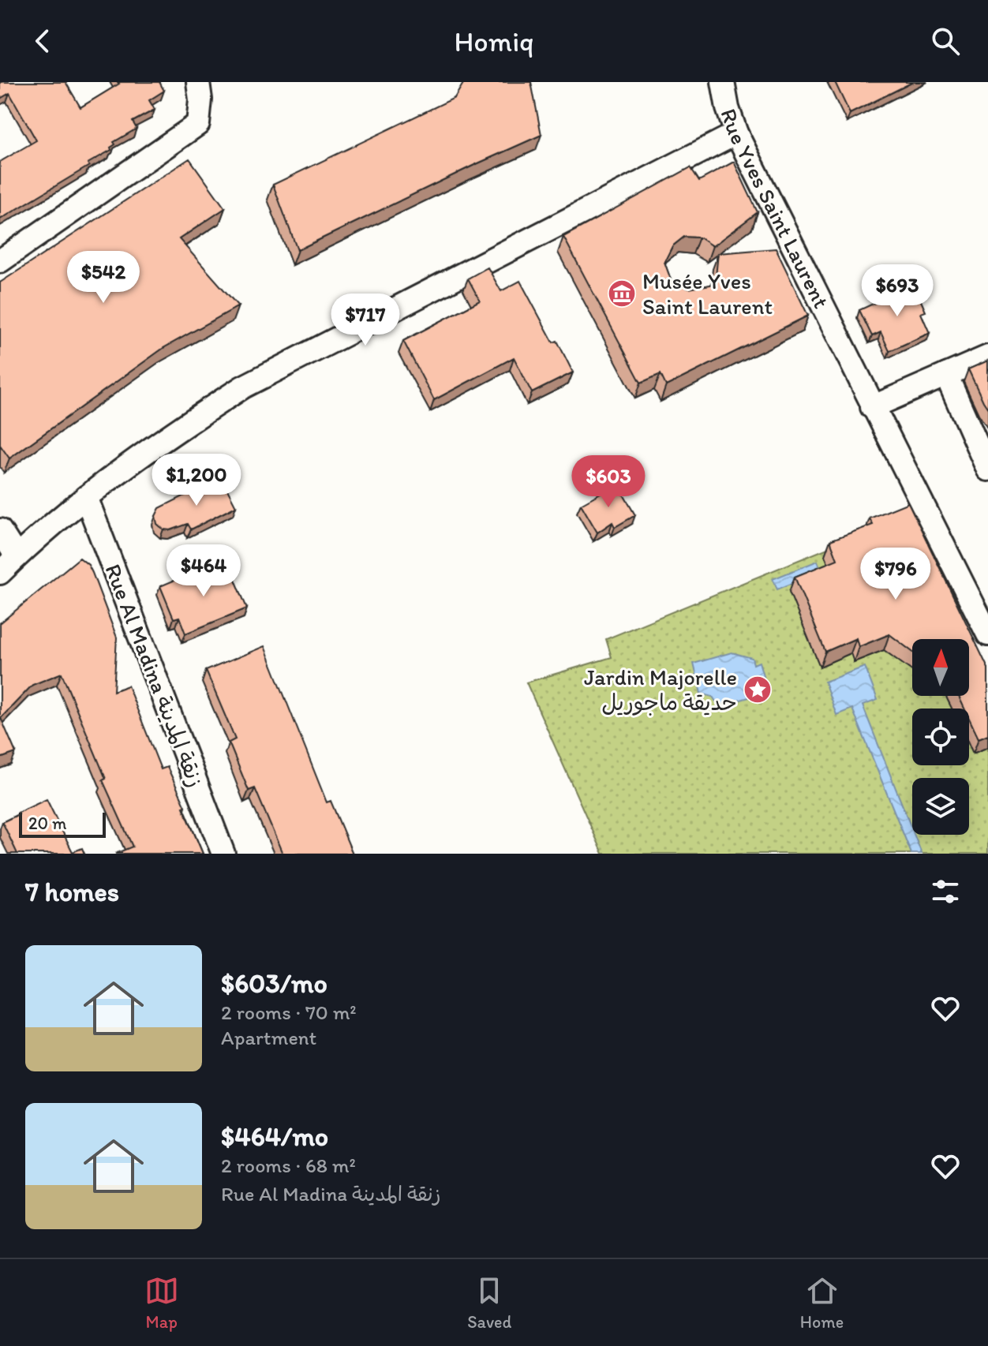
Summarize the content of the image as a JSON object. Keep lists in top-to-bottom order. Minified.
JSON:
{"streets":{"street":["Rue Yves Saint Laurent","Rue Al Madina زنقة المدينة"]},"places":{"museum":["Musée Yves Saint Laurent"],"place":["Jardin Majorelle حديقة ماجوريل"]},"scale_bar":"20 m","north":"top","page":{"header":"Homiq","price":["$542","$693","$717","$1,200","$603","$464","$796"],"scale":"20 m","heading":"7 homes","list":[{"name":"$603/mo","note":"2 rooms · 70 m² · Apartment"},{"name":"$464/mo","note":"2 rooms · 68 m² · Rue Al Madina زنقة المدينة"}],"tabs":["Map","Saved","Home"]}}
